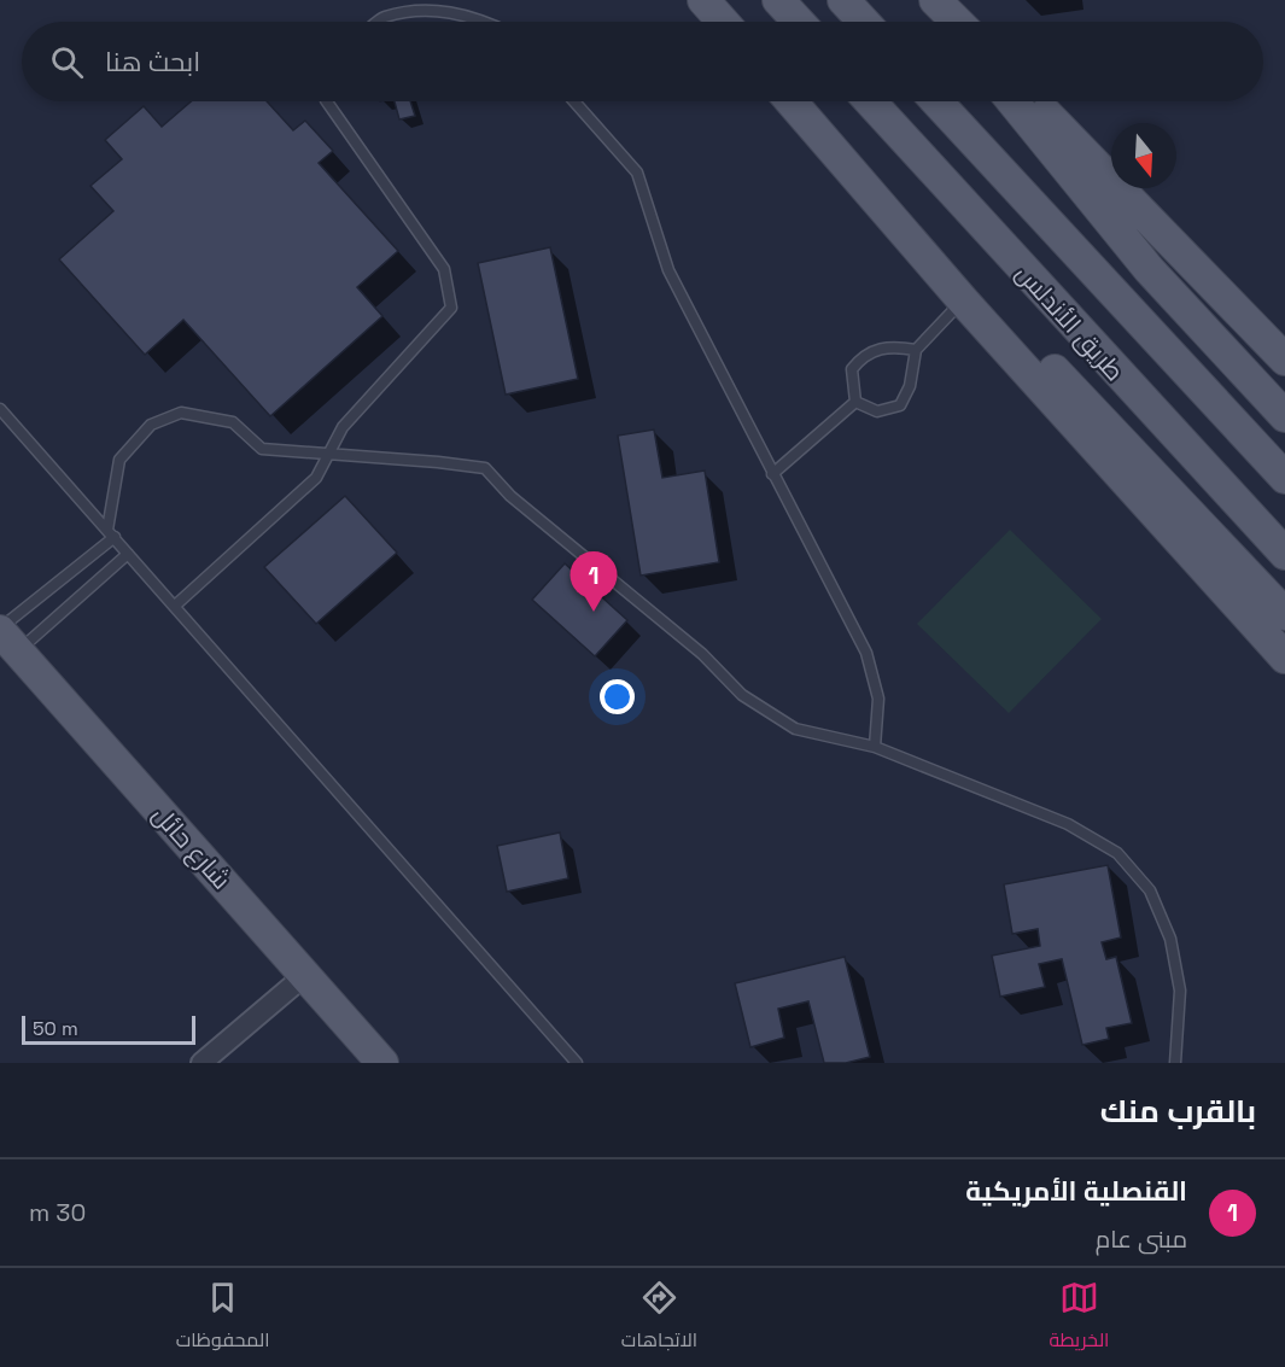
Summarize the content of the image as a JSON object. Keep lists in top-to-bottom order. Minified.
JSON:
{"streets":{"main road":["طريق الأندلس","شارع حائل"]},"scale_bar":"50 m","north":"bottom","page":{"search":"ابحث هنا","pins":"1","scale":"50 m","heading":"بالقرب منك","list":[{"mark":"1","name":"القنصلية الأمريكية","note":"مبنى عام","value":"30 m"}],"nav":["الخريطة","الاتجاهات","المحفوظات"]}}
